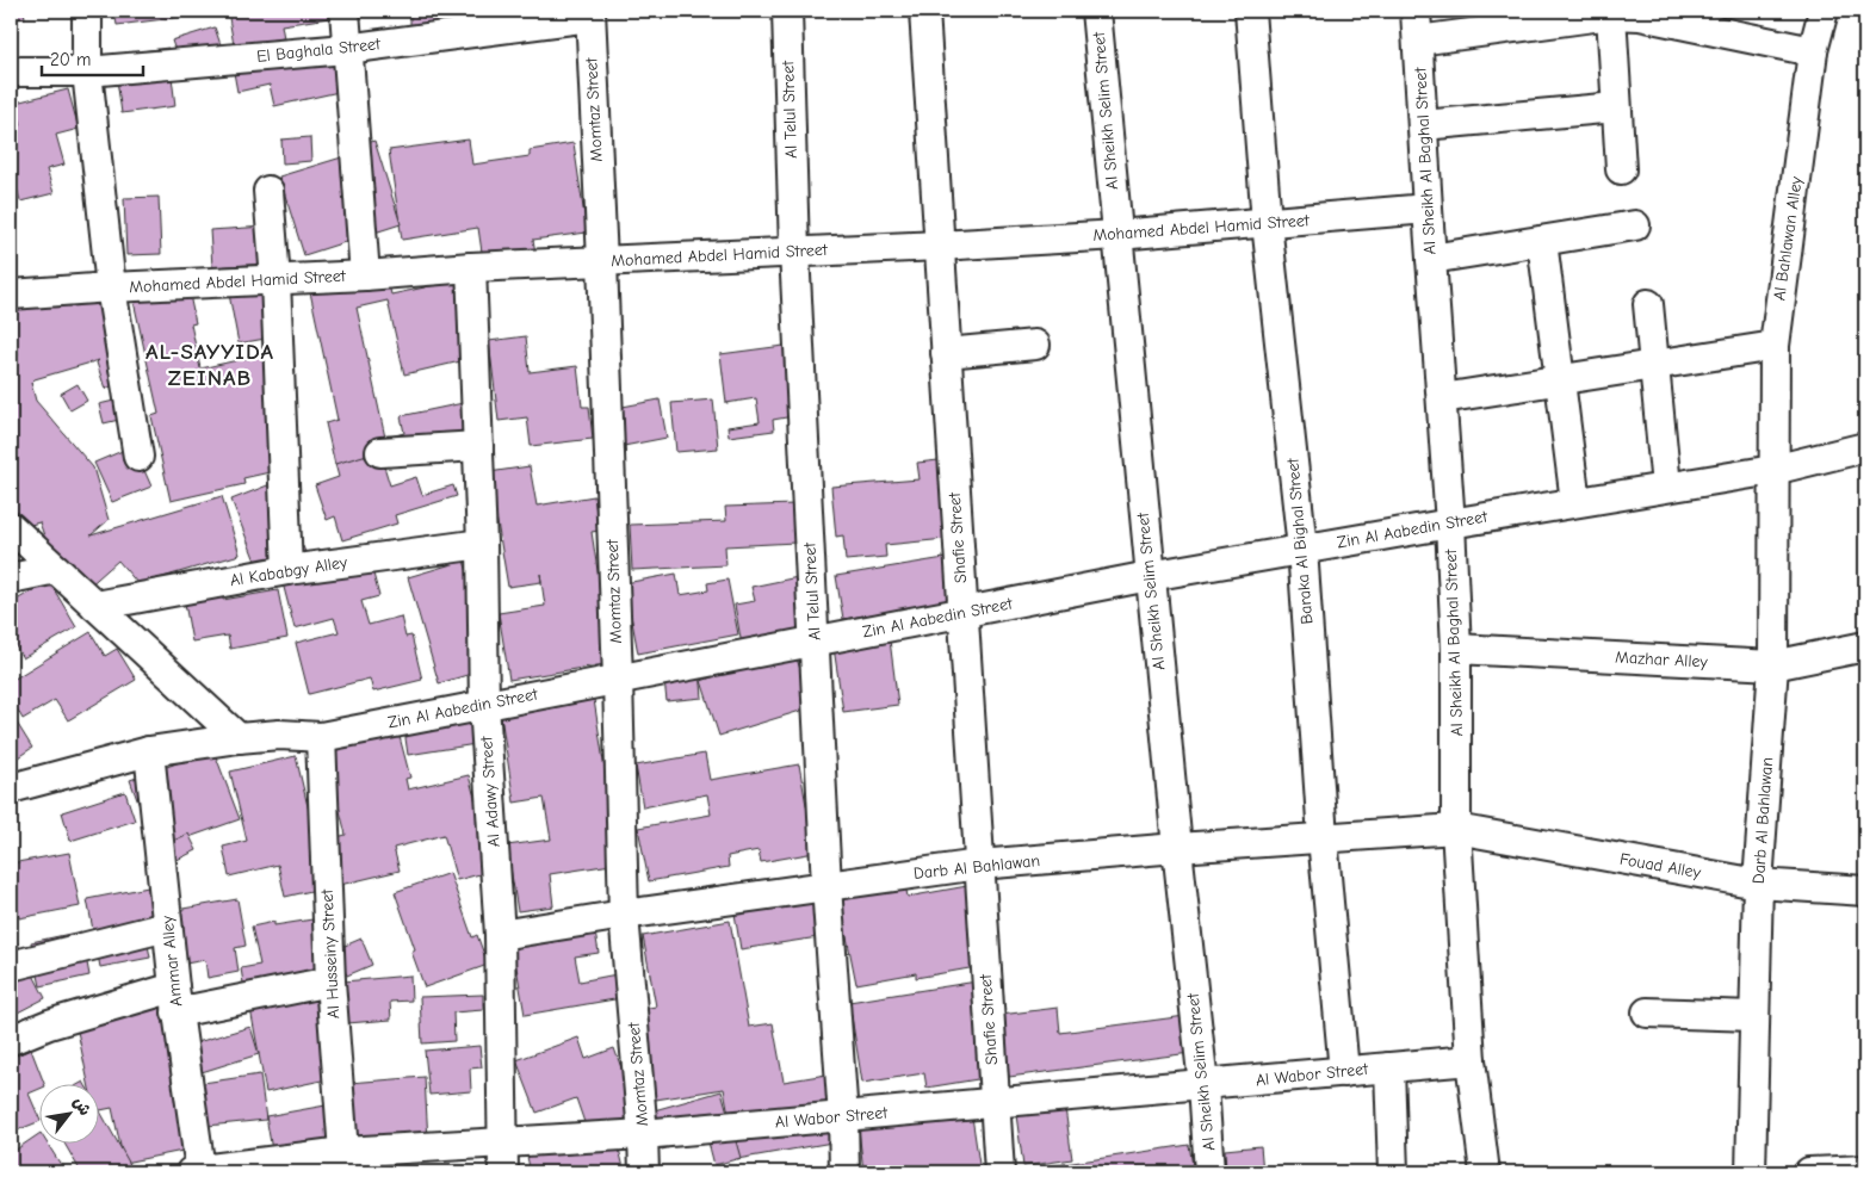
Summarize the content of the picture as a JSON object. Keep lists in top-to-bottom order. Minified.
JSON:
{"streets":{"street":["El Baghala Street","Momtaz Street","Al Telul Street","Al Sheikh Selim Street","Al Sheikh Al Baghal Street","Mohamed Abdel Hamid Street","Al Bahlawan Alley","Zin Al Aabedin Street","Shafie Street","Baraka Al Bighal Street","Al Kababgy Alley","Mazhar Alley","Al Adawy Street","Darb Al Bahlawan","Fouad Alley","Al Husseiny Street","Ammar Alley","Al Wabor Street"]},"crossings":[["El Baghala Street","Momtaz Street"],["Momtaz Street","Mohamed Abdel Hamid Street"],["Momtaz Street","Zin Al Aabedin Street"],["Momtaz Street","Darb Al Bahlawan"],["Momtaz Street","Al Wabor Street"],["Al Telul Street","Mohamed Abdel Hamid Street"],["Al Telul Street","Zin Al Aabedin Street"],["Al Telul Street","Darb Al Bahlawan"],["Al Telul Street","Al Wabor Street"],["Al Sheikh Selim Street","Mohamed Abdel Hamid Street"],["Al Sheikh Selim Street","Zin Al Aabedin Street"],["Al Sheikh Selim Street","Darb Al Bahlawan"],["Al Sheikh Selim Street","Al Wabor Street"],["Al Sheikh Al Baghal Street","Mohamed Abdel Hamid Street"],["Al Sheikh Al Baghal Street","Zin Al Aabedin Street"],["Al Sheikh Al Baghal Street","Mazhar Alley"],["Al Sheikh Al Baghal Street","Darb Al Bahlawan"],["Al Sheikh Al Baghal Street","Fouad Alley"],["Al Sheikh Al Baghal Street","Al Wabor Street"],["Mohamed Abdel Hamid Street","Shafie Street"],["Mohamed Abdel Hamid Street","Baraka Al Bighal Street"],["Mohamed Abdel Hamid Street","Al Adawy Street"],["Al Bahlawan Alley","Zin Al Aabedin Street"],["Al Bahlawan Alley","Darb Al Bahlawan"],["Zin Al Aabedin Street","Shafie Street"],["Zin Al Aabedin Street","Baraka Al Bighal Street"],["Zin Al Aabedin Street","Al Adawy Street"],["Zin Al Aabedin Street","Darb Al Bahlawan"],["Zin Al Aabedin Street","Al Husseiny Street"],["Zin Al Aabedin Street","Ammar Alley"],["Shafie Street","Darb Al Bahlawan"],["Shafie Street","Al Wabor Street"],["Baraka Al Bighal Street","Darb Al Bahlawan"],["Baraka Al Bighal Street","Al Wabor Street"],["Al Kababgy Alley","Al Adawy Street"],["Mazhar Alley","Darb Al Bahlawan"],["Al Adawy Street","Darb Al Bahlawan"],["Al Adawy Street","Al Wabor Street"],["Darb Al Bahlawan","Fouad Alley"],["Al Husseiny Street","Al Wabor Street"],["Ammar Alley","Al Wabor Street"]],"districts":["AL-SAYYIDA ZEINAB"],"scale_bar":"20 m","north":"top right"}
